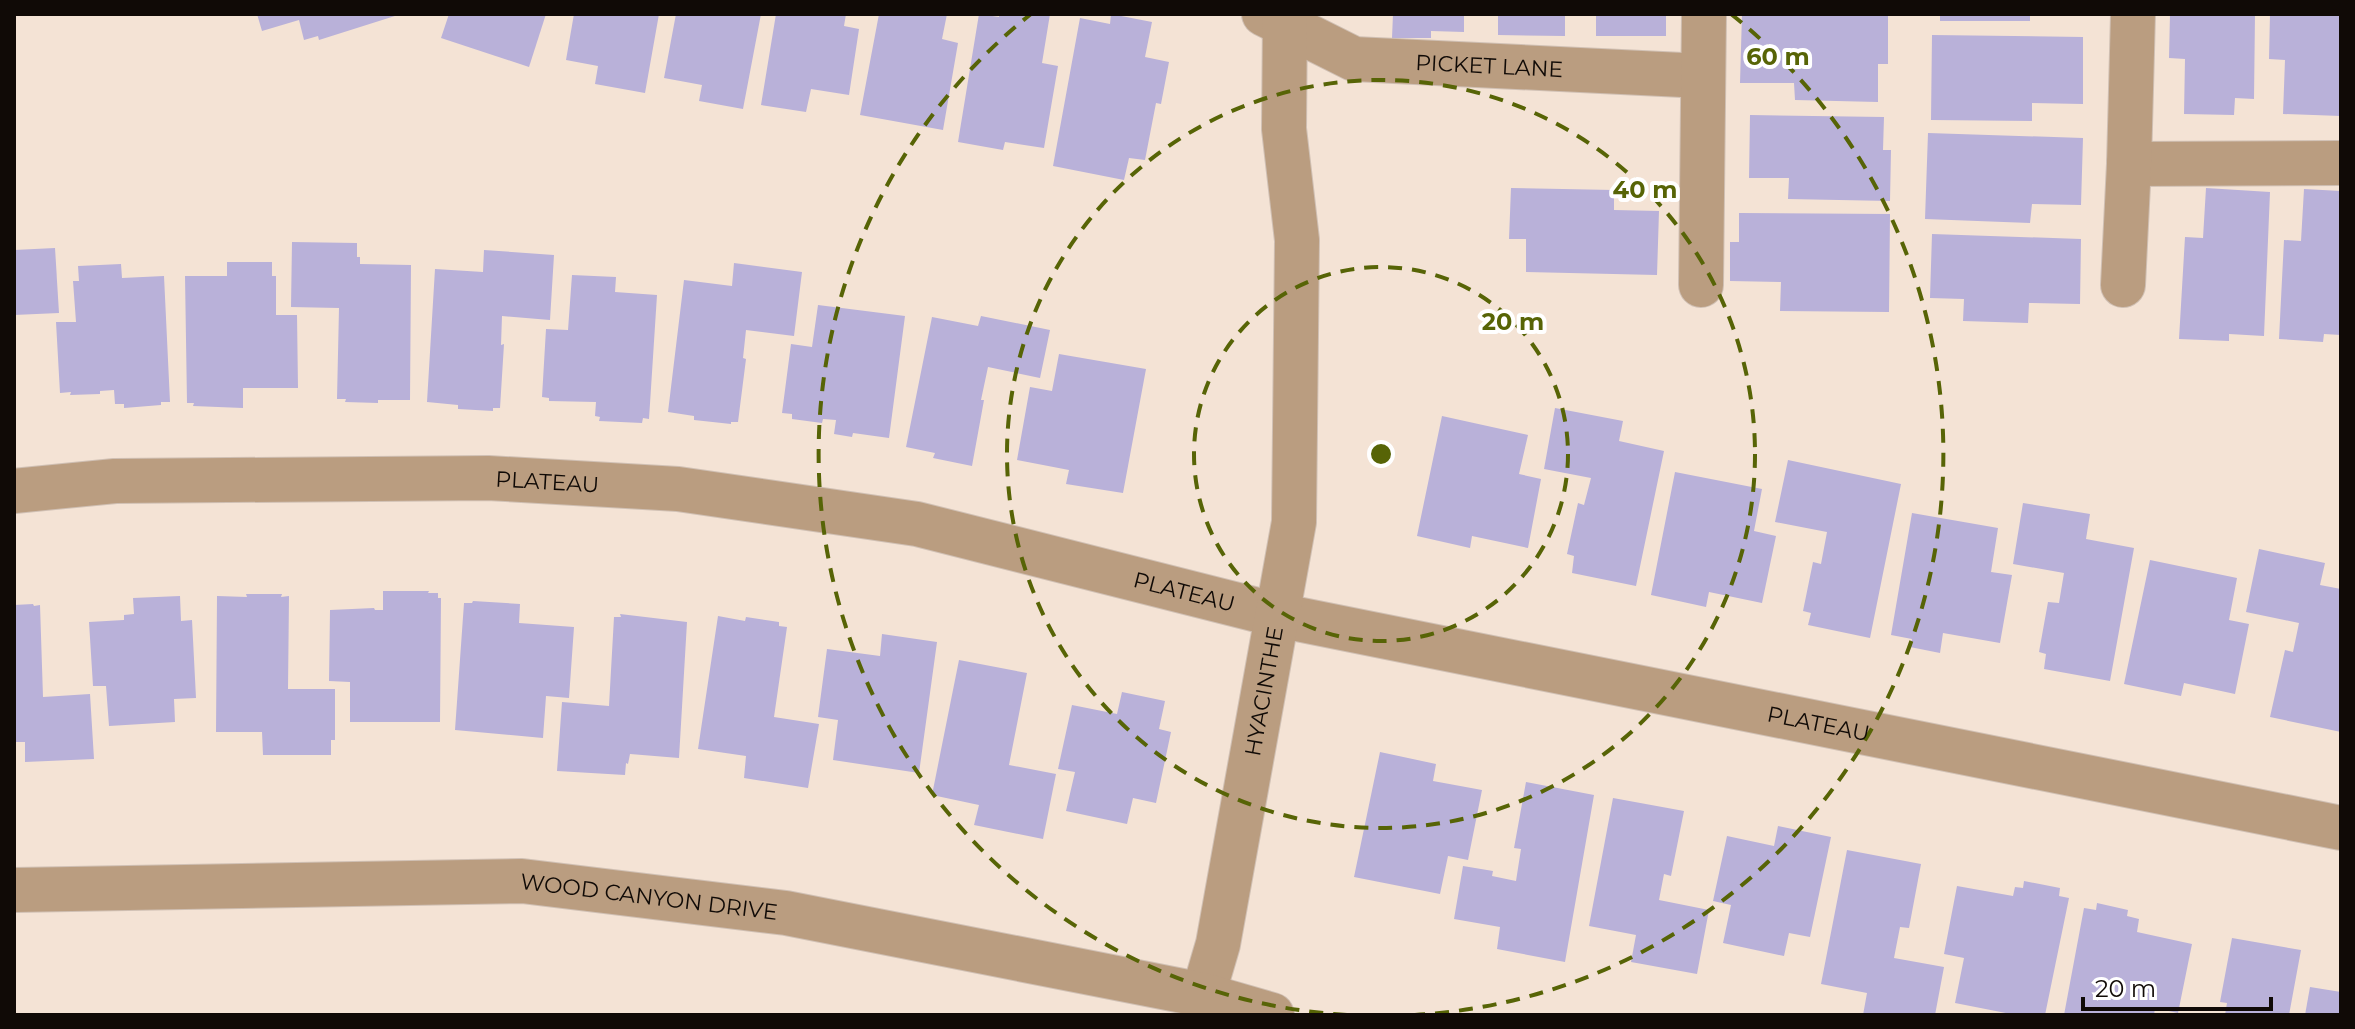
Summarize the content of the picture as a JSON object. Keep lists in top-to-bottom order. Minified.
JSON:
{"streets":{"street":["PICKET LANE","PLATEAU","HYACINTHE","WOOD CANYON DRIVE"]},"crossings":[["PICKET LANE","HYACINTHE"],["PLATEAU","HYACINTHE"],["HYACINTHE","WOOD CANYON DRIVE"]],"scale_bar":"20 m","rings":["60 m","40 m","20 m"]}
